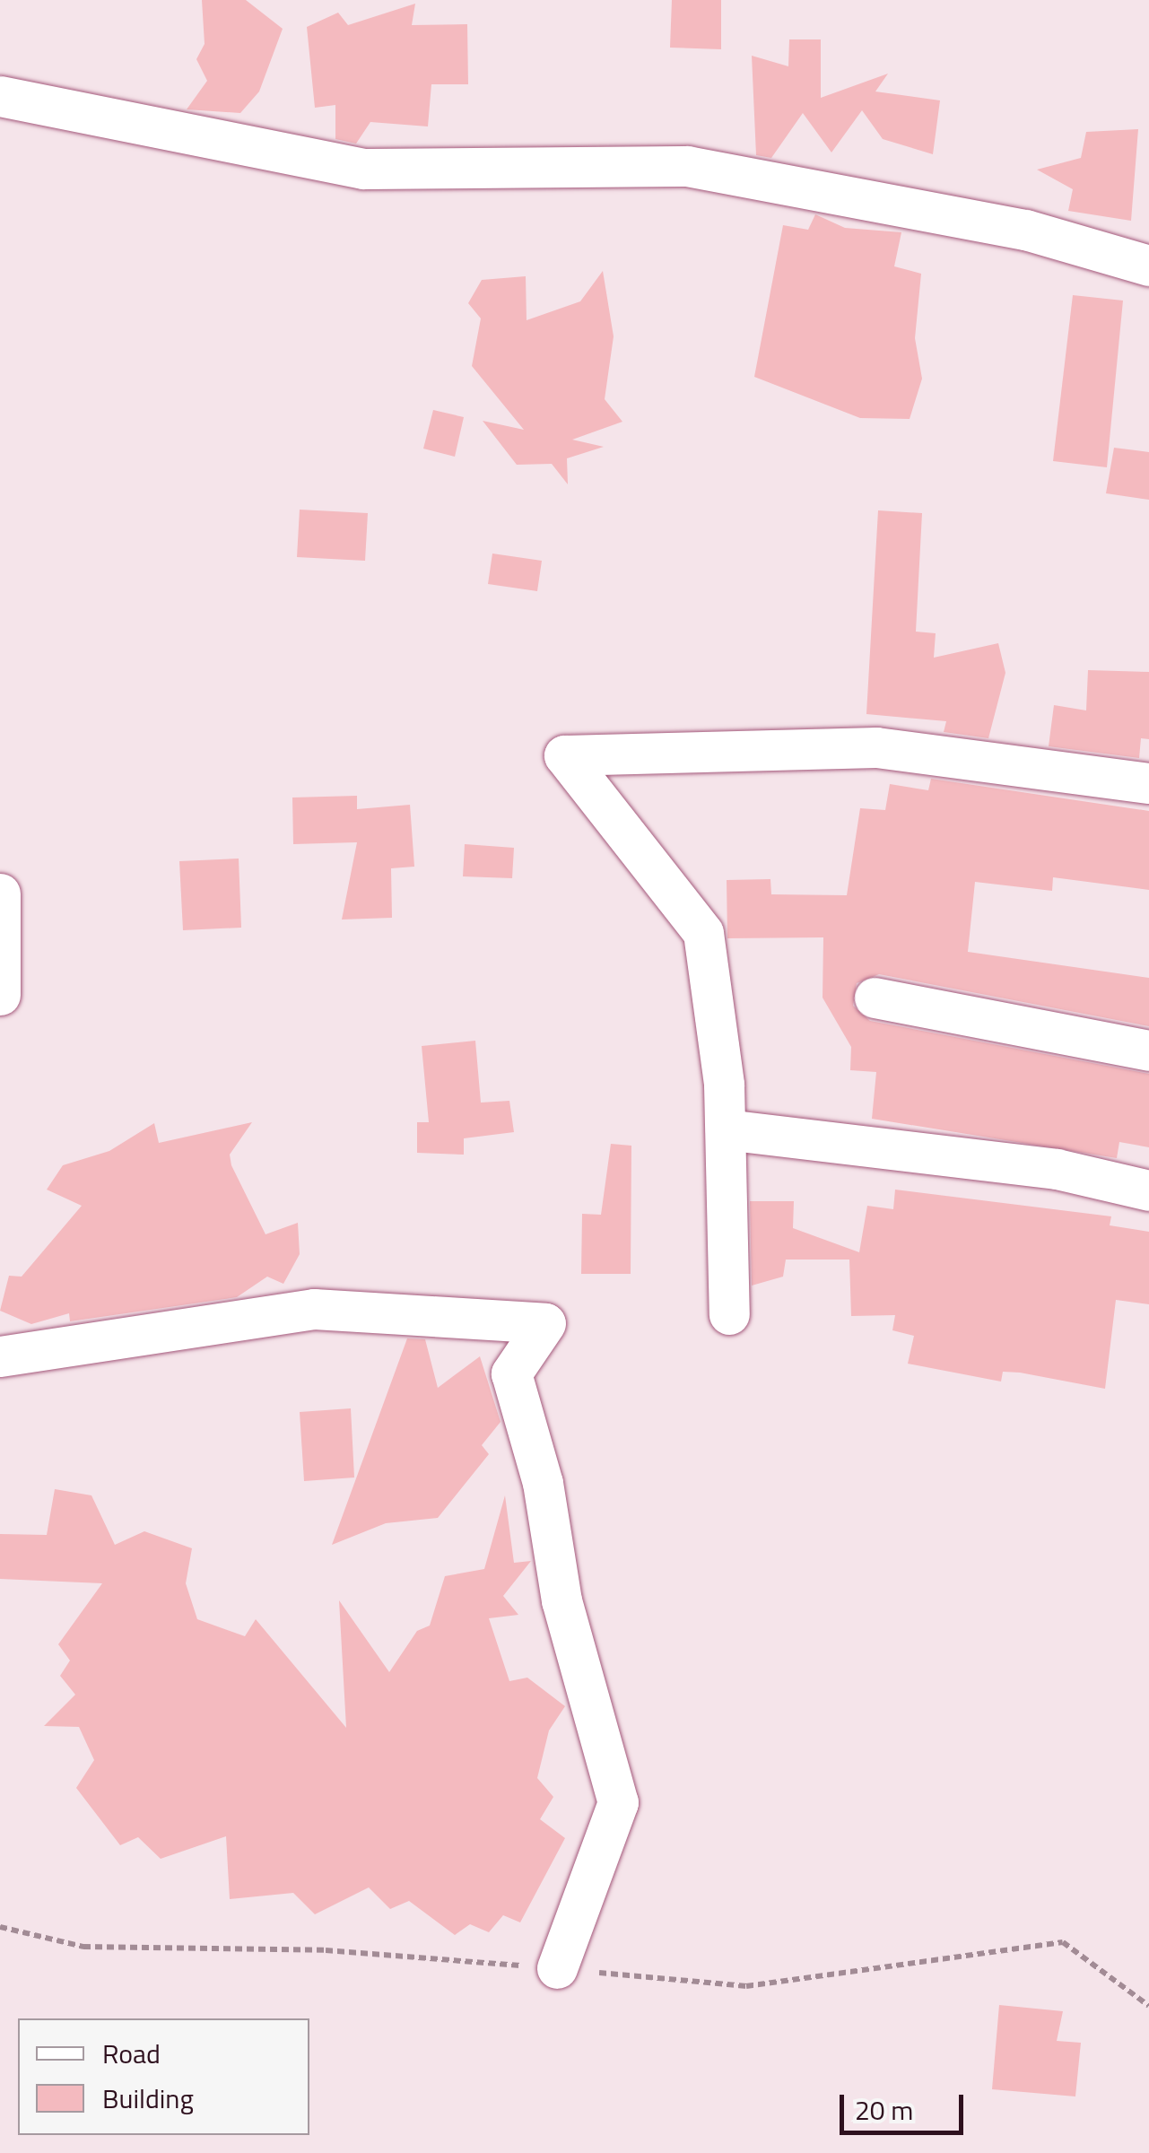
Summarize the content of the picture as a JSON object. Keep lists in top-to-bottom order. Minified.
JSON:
{"legend":["Road","Building"],"scale_bar":"20 m"}
